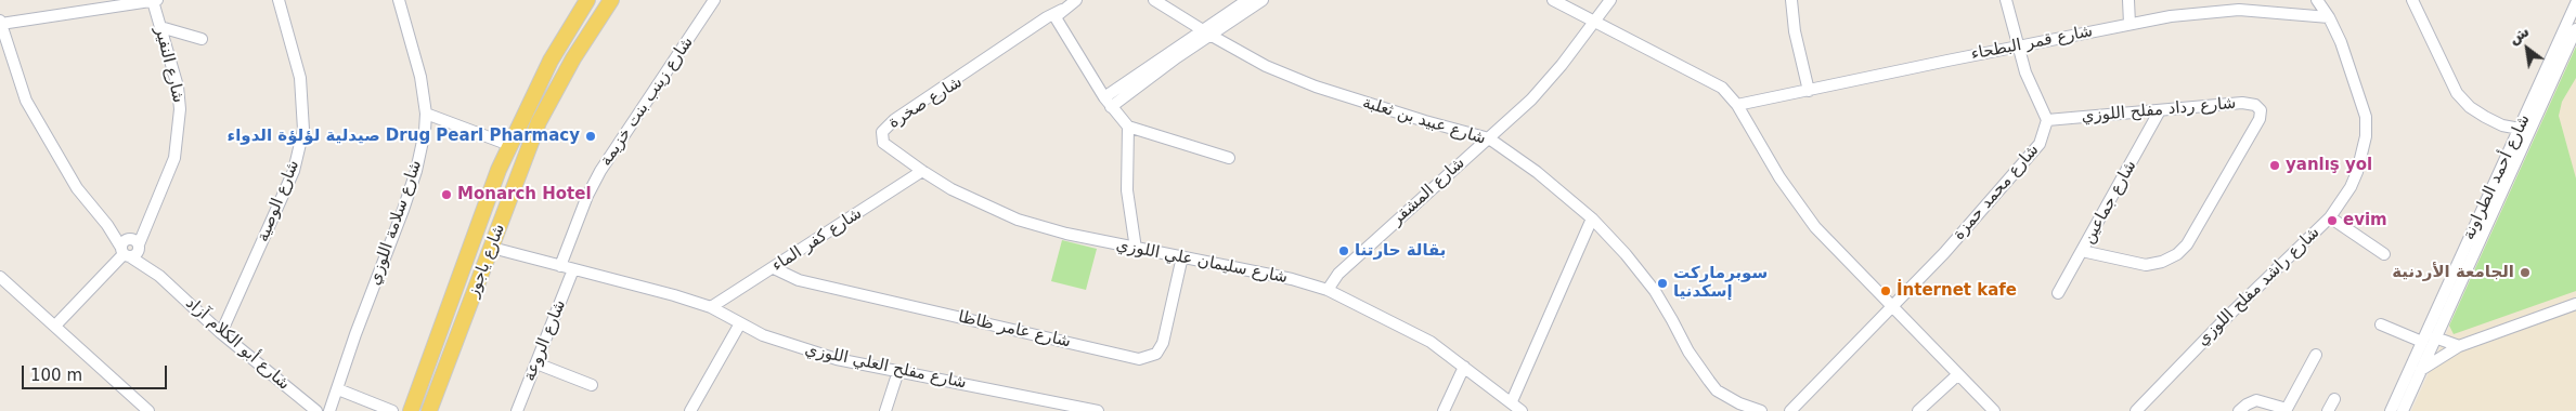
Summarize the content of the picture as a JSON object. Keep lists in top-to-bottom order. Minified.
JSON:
{"streets":{"main road":["شارع ياجوز"],"street":["شارع قمر البطحاء","شارع النفير","شارع زينب بنت خزيمة","شارع صخرة","شارع رداد مفلح اللوزي","شارع عبيد بن ثعلبة","شارع أحمد الطراونة","شارع المشقر","شارع محمد حمزة","شارع الوصية","شارع جماعين","شارع سلامة اللوزي","شارع كفر الماء","شارع سليمان علي اللوزي","شارع راشد مفلح اللوزي","شارع عامر ظاظا","شارع الروعة","شارع أبو الكلام آزاد","شارع مفلح العلي اللوزي"]},"crossings":[["شارع قمر البطحاء","شارع راشد مفلح اللوزي"],["شارع النفير","شارع أبو الكلام آزاد"],["شارع زينب بنت خزيمة","شارع مفلح العلي اللوزي"],["شارع صخرة","شارع سليمان علي اللوزي"],["شارع رداد مفلح اللوزي","شارع محمد حمزة"],["شارع رداد مفلح اللوزي","شارع جماعين"],["شارع عبيد بن ثعلبة","شارع المشقر"],["شارع المشقر","شارع سليمان علي اللوزي"],["شارع الوصية","شارع أبو الكلام آزاد"],["شارع كفر الماء","شارع سليمان علي اللوزي"],["شارع كفر الماء","شارع عامر ظاظا"],["شارع كفر الماء","شارع مفلح العلي اللوزي"],["شارع ياجوز","شارع مفلح العلي اللوزي"],["شارع سليمان علي اللوزي","شارع عامر ظاظا"],["شارع الروعة","شارع مفلح العلي اللوزي"]],"places":["صيدلية لؤلؤة الدواء Drug Pearl Pharmacy","yanlış yol","Monarch Hotel","evim","بقالة حارتنا","الجامعة الأردنية","سوبرماركت إسكدنيا","İnternet kafe"],"scale_bar":"100 m","north":"top left"}
